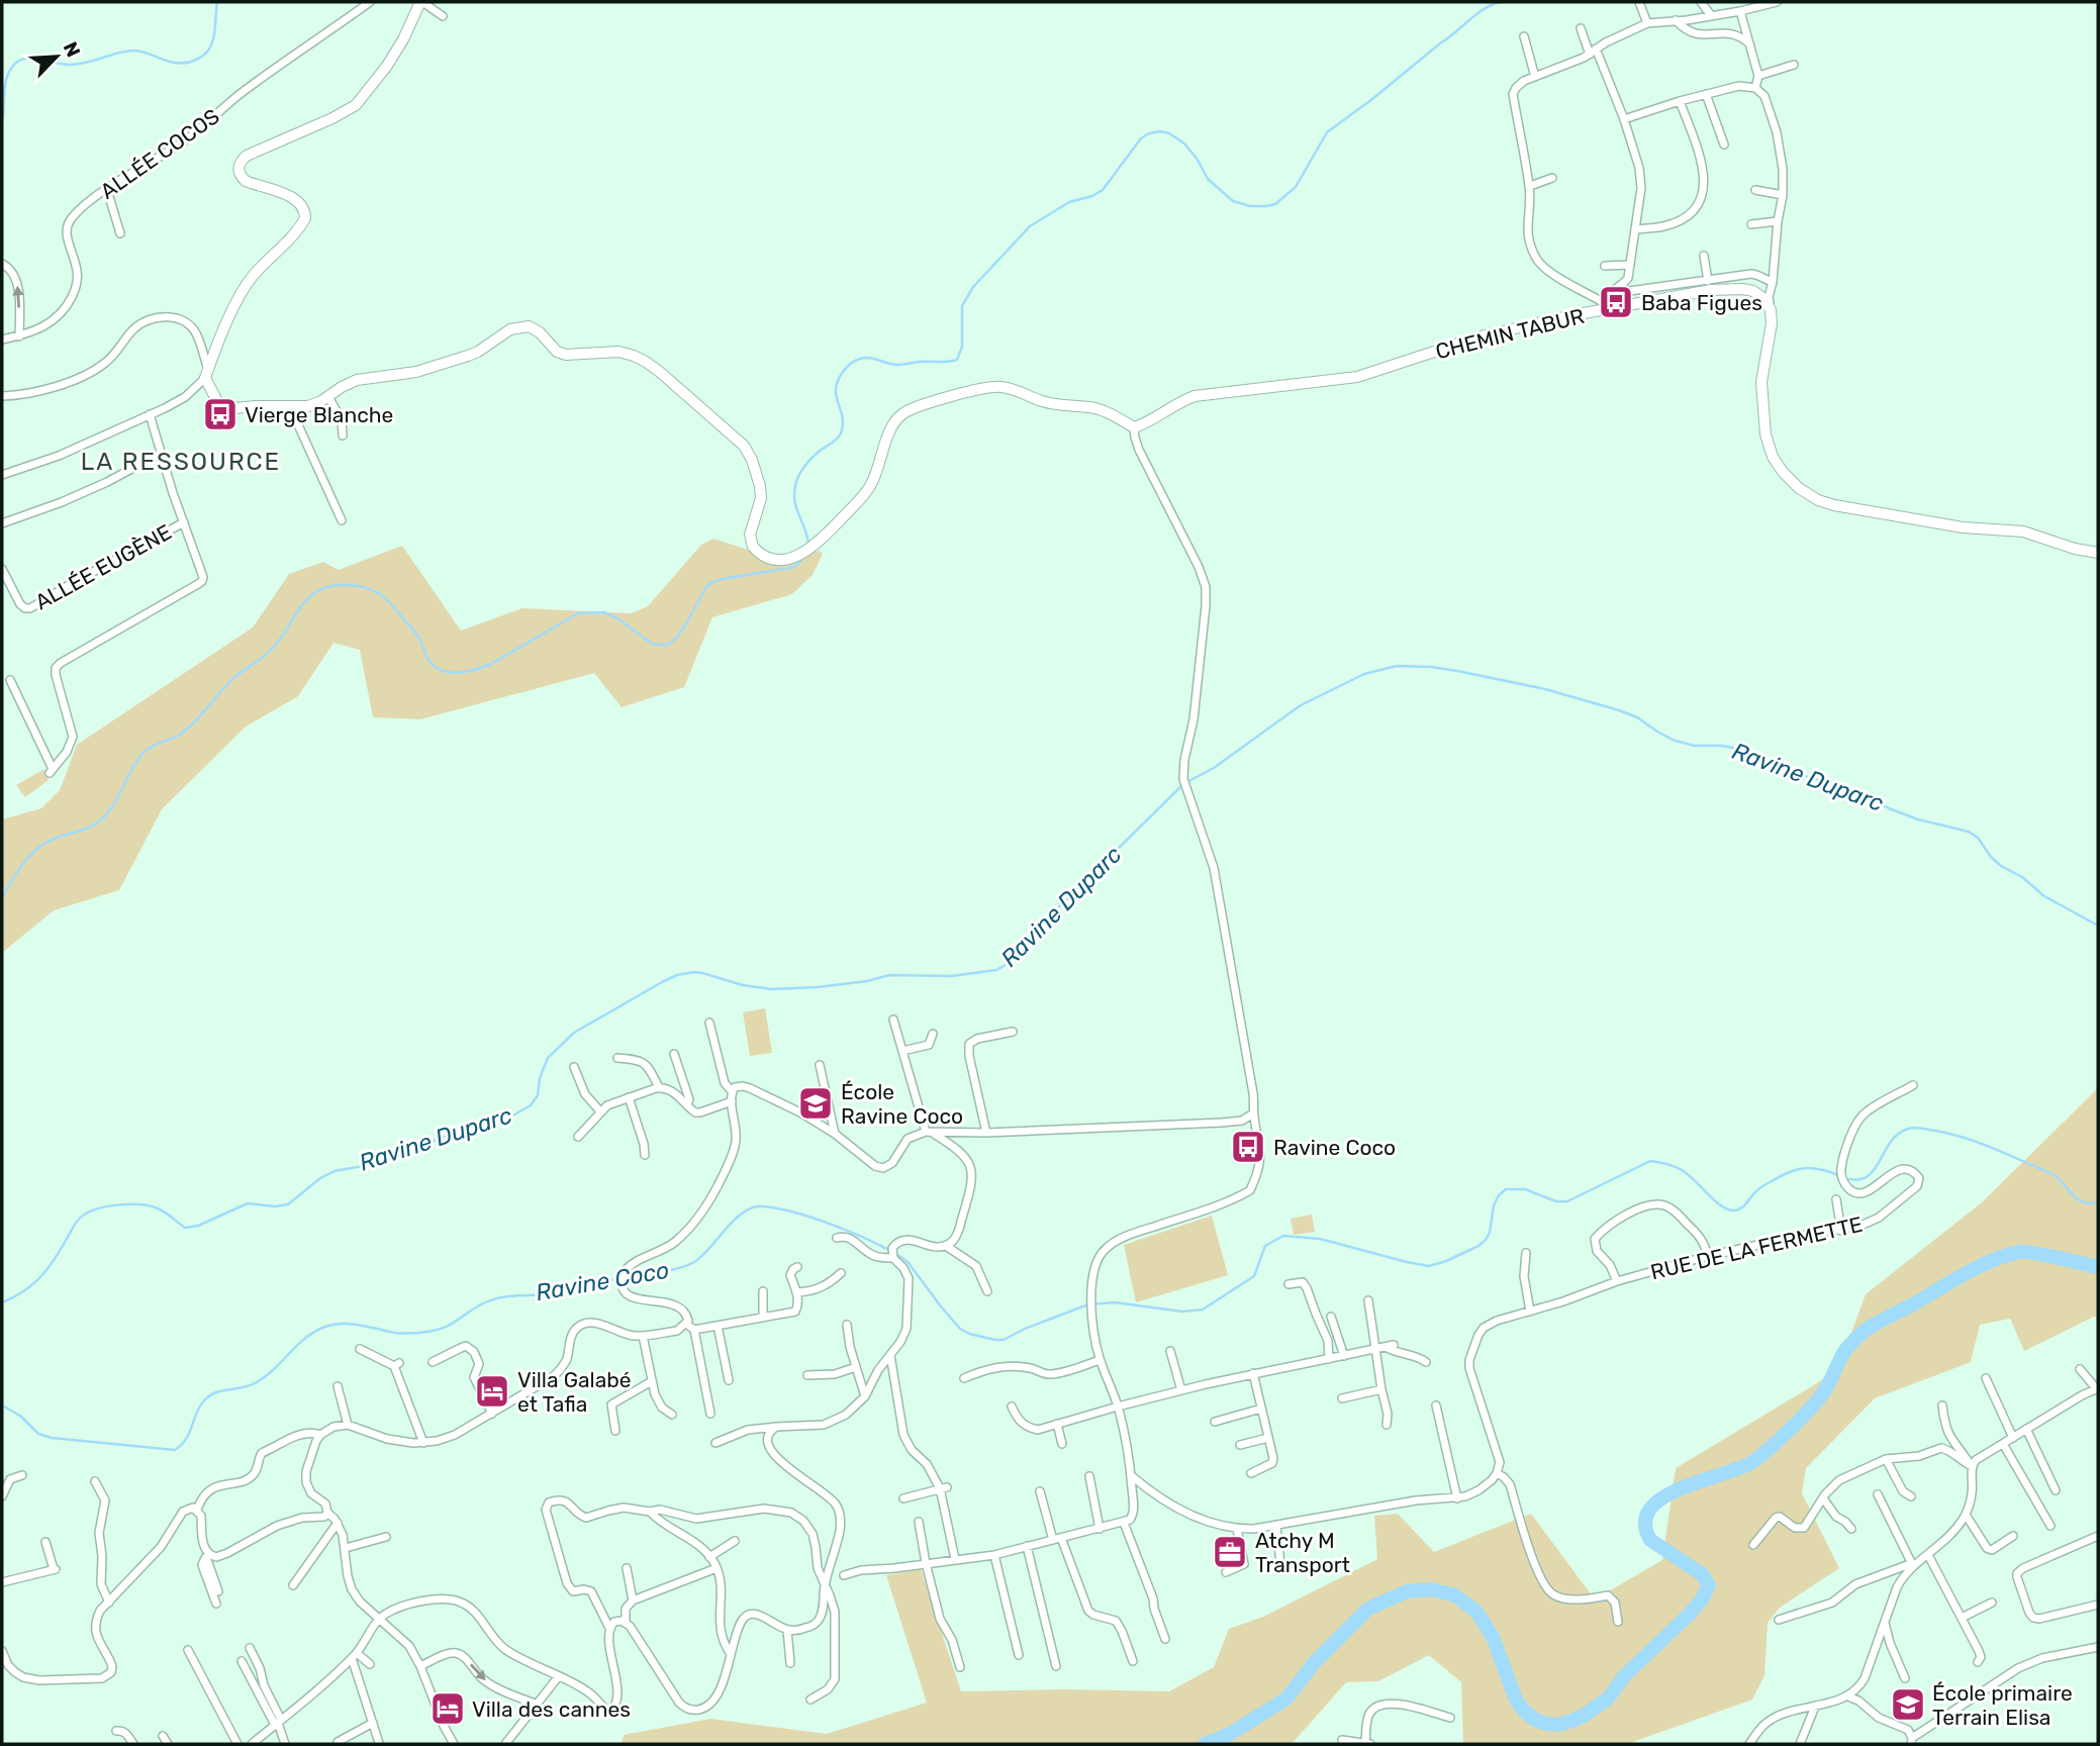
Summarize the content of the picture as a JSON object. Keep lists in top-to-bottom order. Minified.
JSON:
{"streets":{"street":["ALLÉE COCOS","CHEMIN TABUR","ALLÉE EUGÈNE","RUE DE LA FERMETTE"]},"districts":["LA RESSOURCE"],"water":["Ravine Duparc","Ravine Coco"],"places":{"bus stop":["Baba Figues","Vierge Blanche","Ravine Coco"],"school or university":["École Ravine Coco","École primaire Terrain Elisa"],"hotel":["Villa Galabé et Tafia","Villa des cannes"],"office":["Atchy M Transport"]},"north":"top right"}
